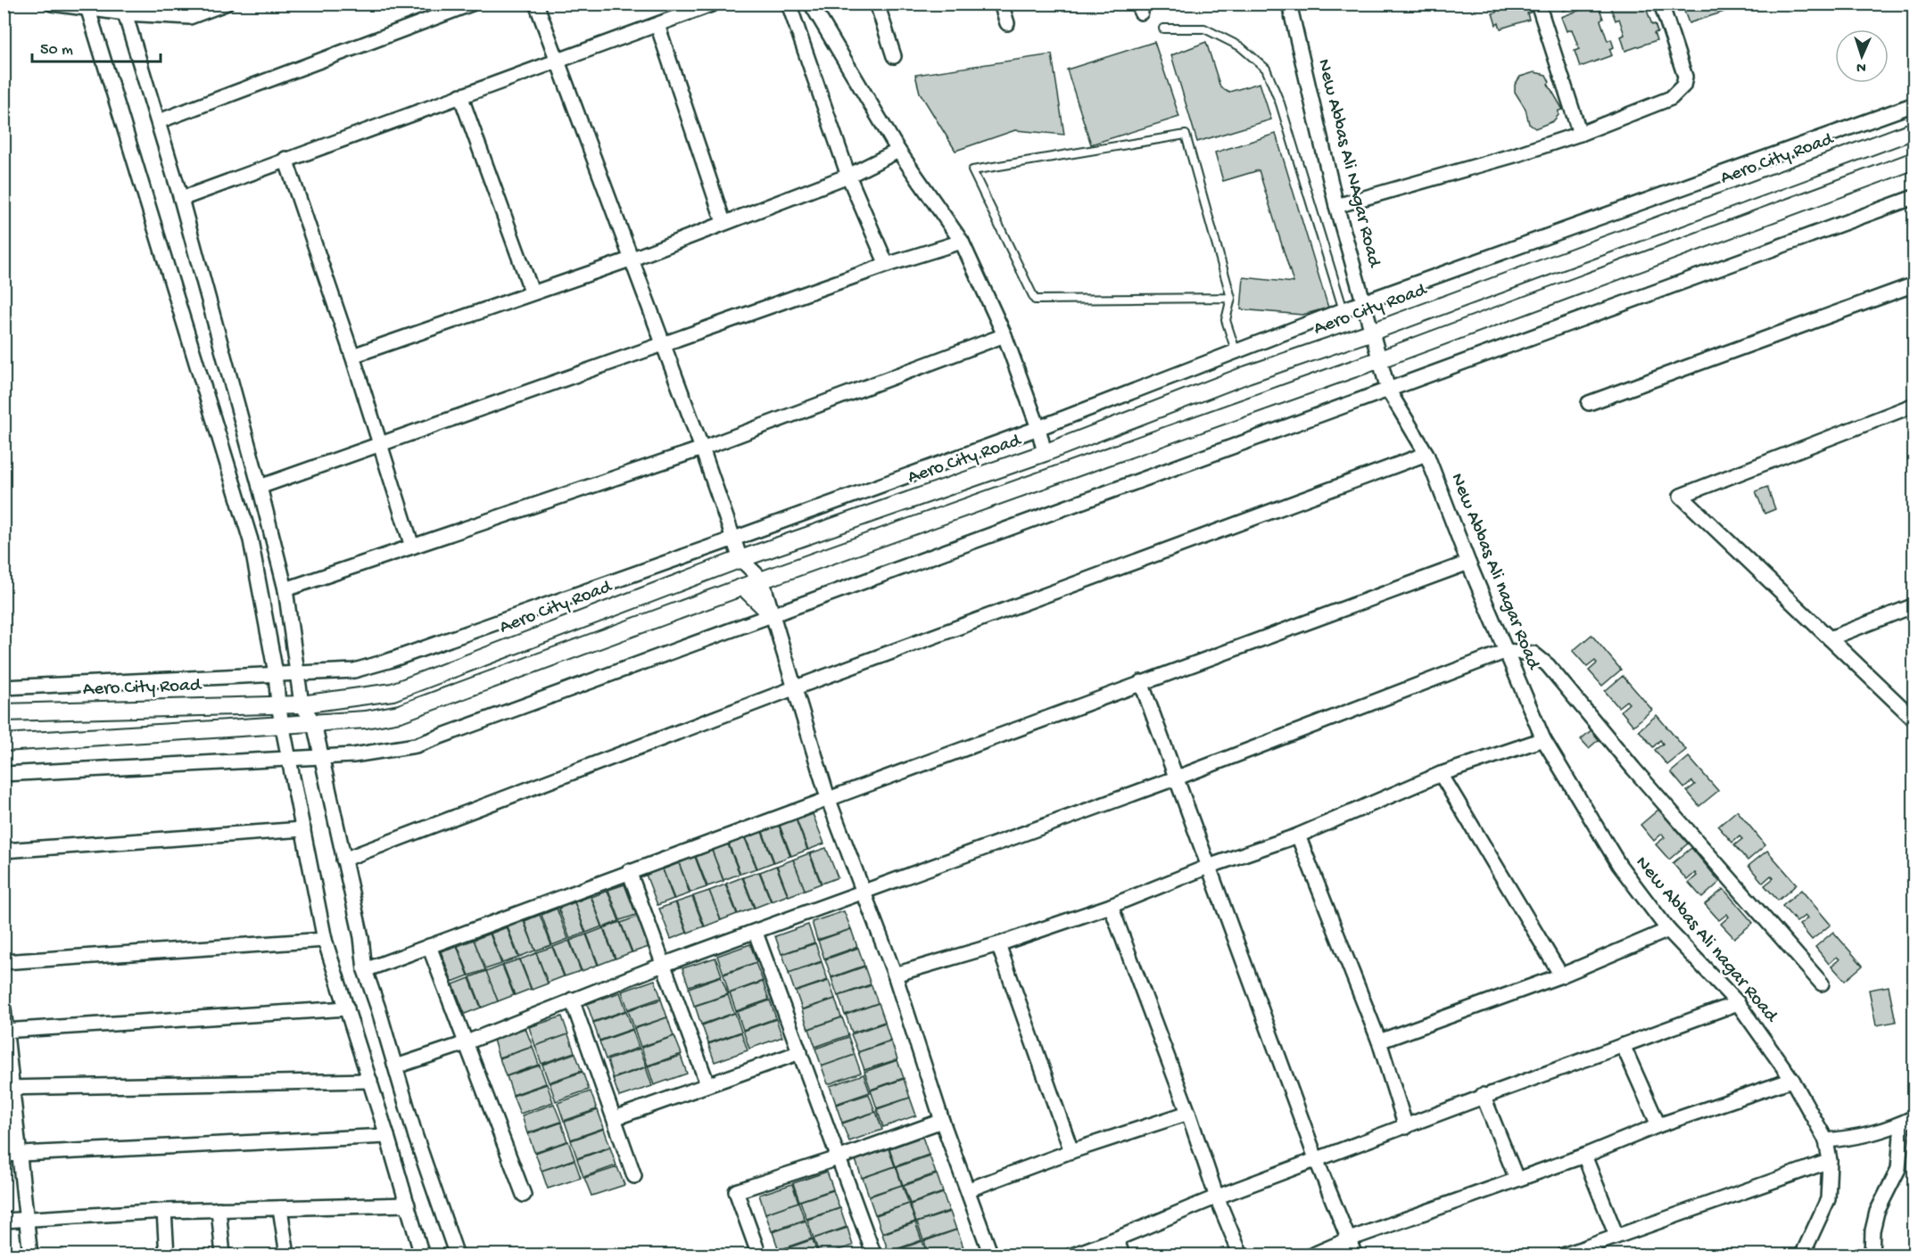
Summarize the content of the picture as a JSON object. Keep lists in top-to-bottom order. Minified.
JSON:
{"streets":{"street":["Aero City Road","New Abbas Ali NAgar Road","New Abbas Ali nagar Road"]},"crossings":[["Aero City Road","New Abbas Ali NAgar Road"],["New Abbas Ali NAgar Road","New Abbas Ali nagar Road"]],"scale_bar":"50 m","north":"bottom"}
